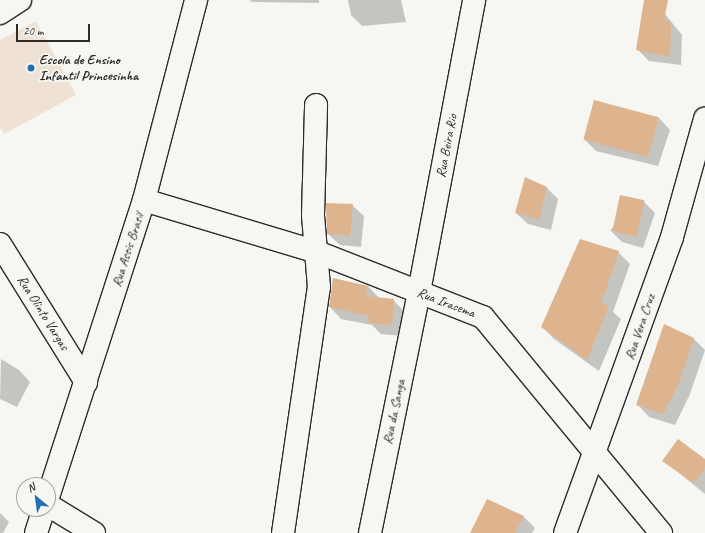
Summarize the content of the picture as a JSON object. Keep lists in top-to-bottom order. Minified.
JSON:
{"streets":{"street":["Rua Beira Rio","Rua Assis Brasil","Rua Iracema","Rua Olinto Vargas","Rua Vera Cruz","Rua da Sanga"]},"crossings":[["Rua Beira Rio","Rua Iracema"],["Rua Beira Rio","Rua da Sanga"],["Rua Assis Brasil","Rua Iracema"],["Rua Assis Brasil","Rua Olinto Vargas"],["Rua Iracema","Rua Vera Cruz"],["Rua Iracema","Rua da Sanga"]],"places":["Escola de Ensino Infantil Princesinha"],"scale_bar":"20 m","north":"top left"}
